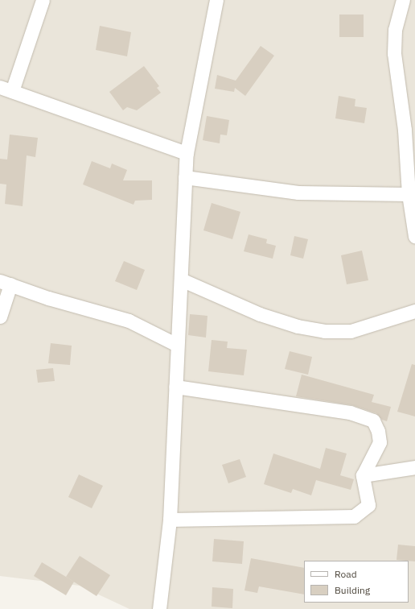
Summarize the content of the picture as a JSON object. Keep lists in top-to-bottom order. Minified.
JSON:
{"legend":["Road","Building"]}
